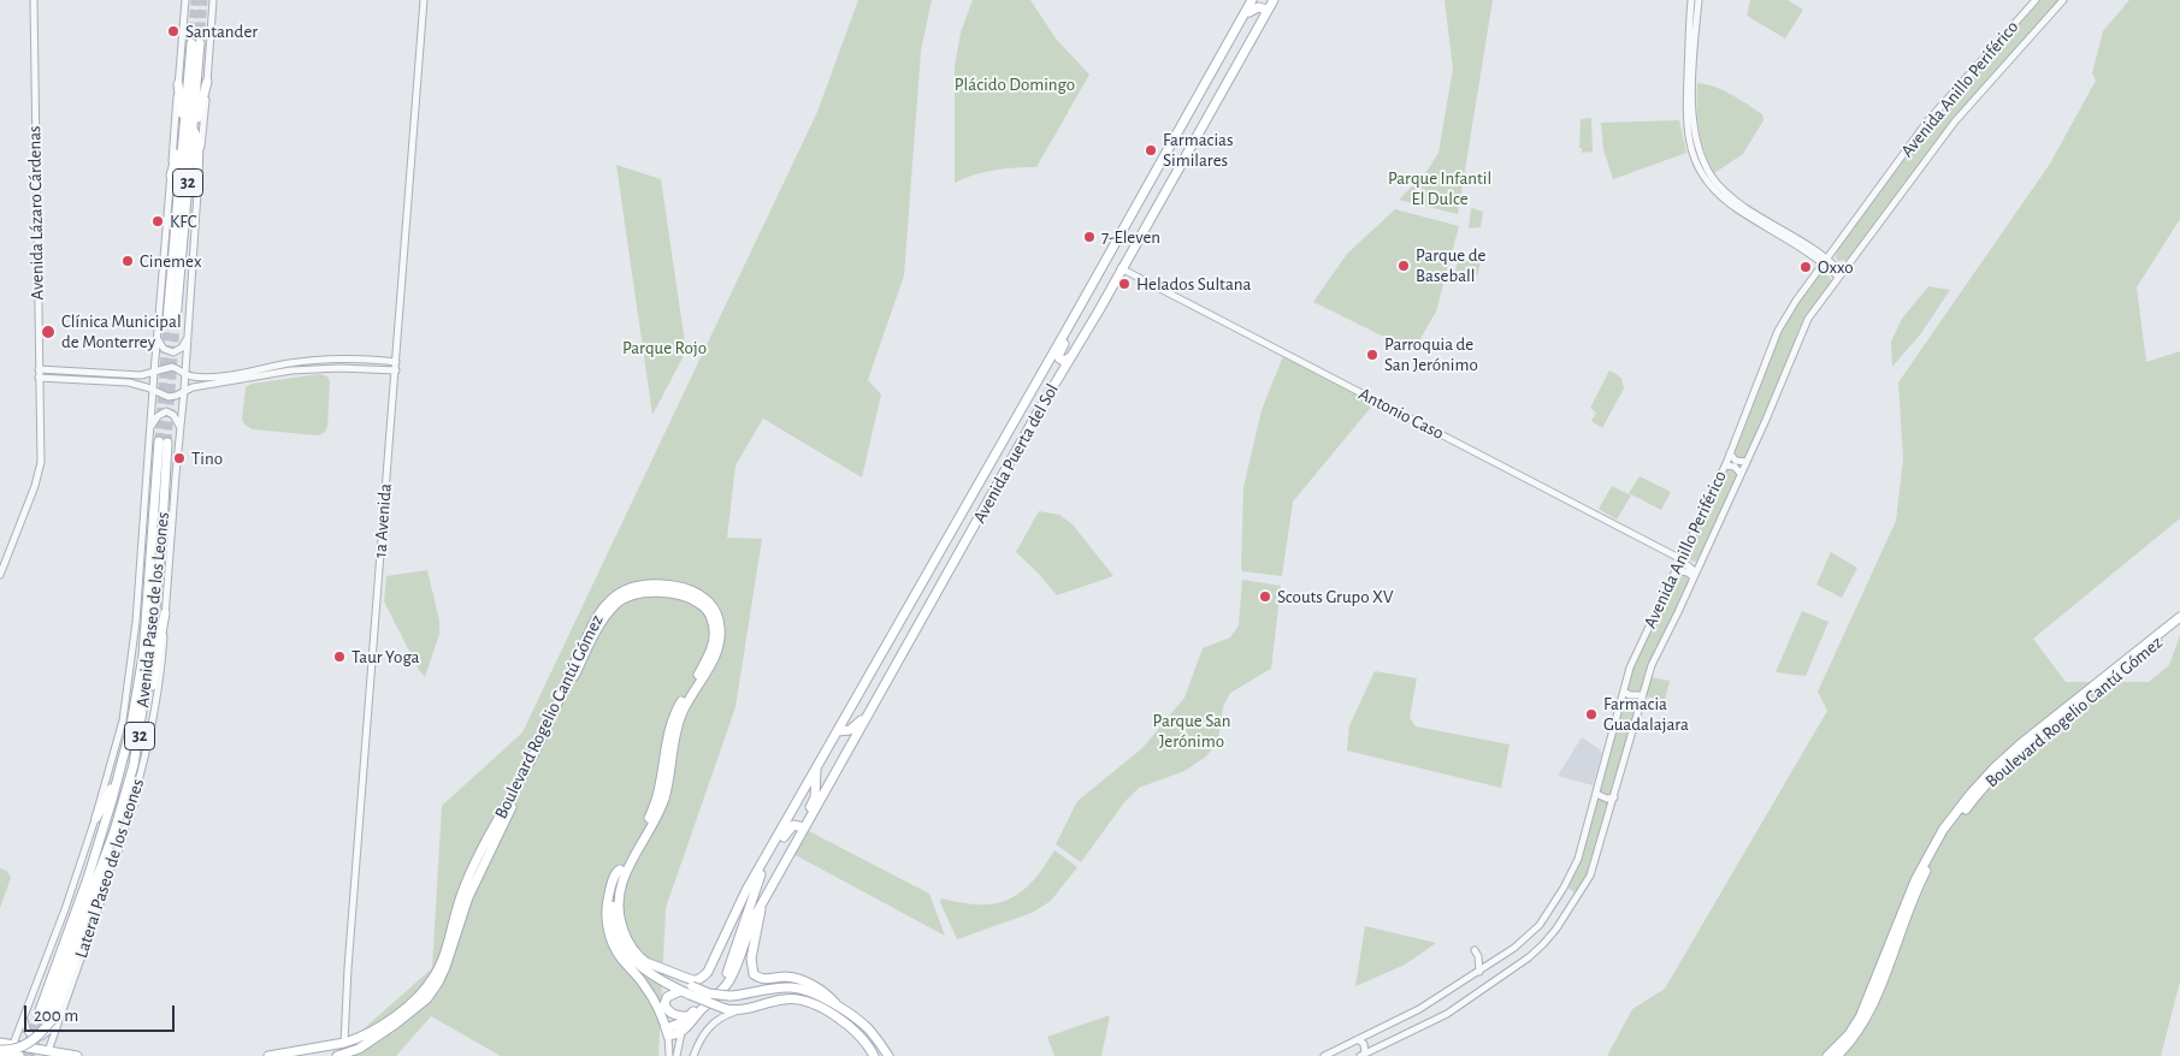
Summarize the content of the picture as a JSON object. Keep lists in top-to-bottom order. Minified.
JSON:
{"streets":{"main road":["32","Avenida Puerta del Sol","Avenida Paseo de los Leones","Boulevard Rogelio Cantú Gómez"],"street":["Avenida Anillo Periférico","Avenida Lázaro Cárdenas","Antonio Caso","1a Avenida","Lateral Paseo de los Leones"]},"crossings":[["Avenida Anillo Periférico","Antonio Caso"],["Antonio Caso","Avenida Puerta del Sol"],["Avenida Puerta del Sol","Boulevard Rogelio Cantú Gómez"]],"parks":["Plácido Domingo","Parque Infantil El Dulce","Parque Rojo","Parque San Jerónimo"],"places":["Santander","Farmacias Similares","KFC","7-Eleven","Cinemex","Parque de Baseball","Oxxo","Helados Sultana","Clínica Municipal de Monterrey","Parroquia de San Jerónimo","Tino","Scouts Grupo XV","Taur Yoga","Farmacia Guadalajara"],"scale_bar":"200 m"}
